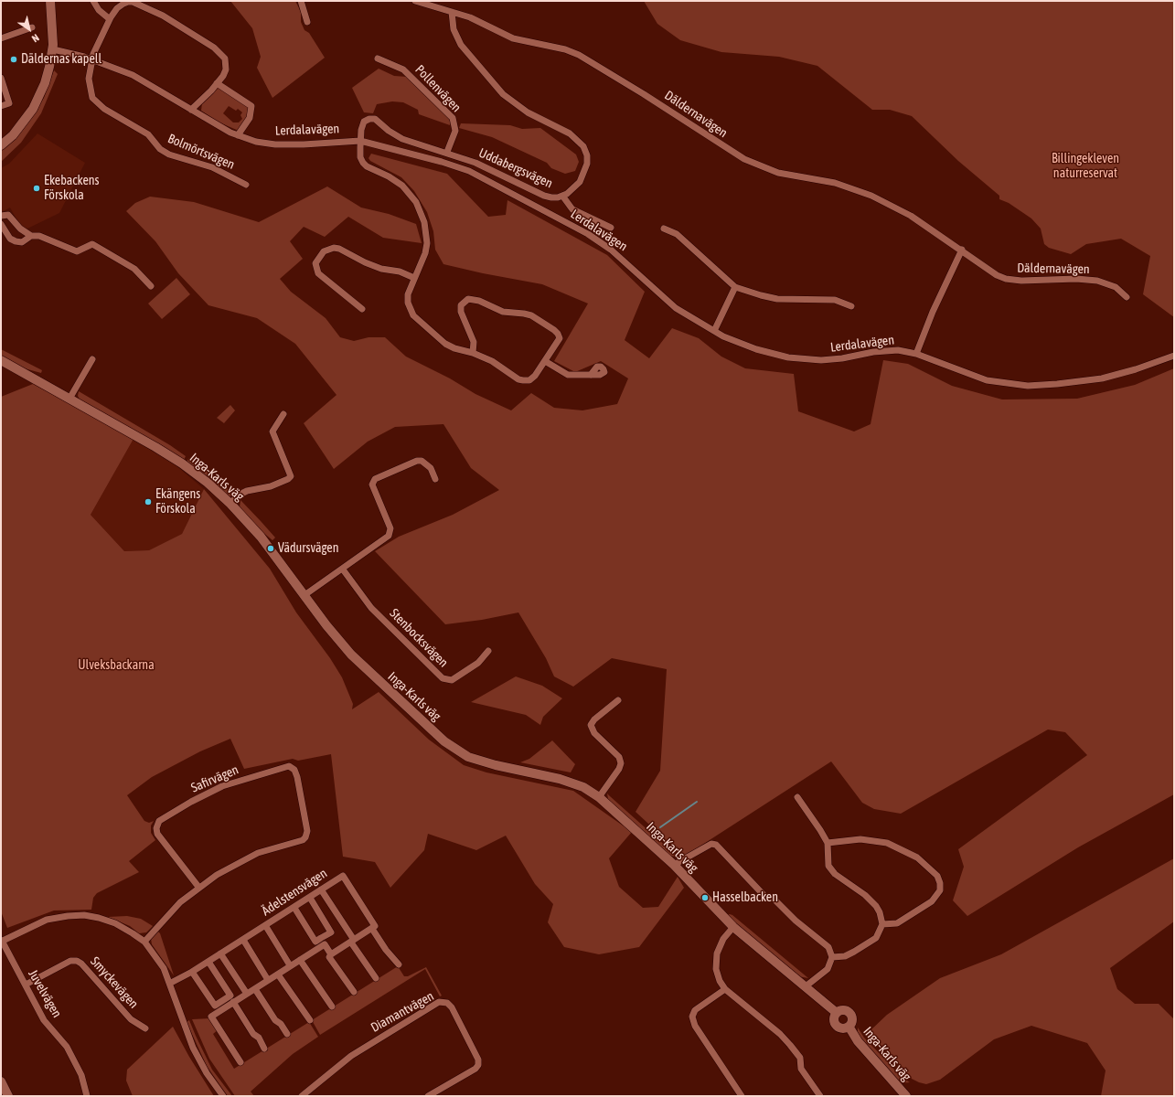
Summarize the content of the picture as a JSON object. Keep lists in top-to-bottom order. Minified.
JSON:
{"streets":{"street":["Pollenvägen","Däldernavägen","Lerdalavägen","Bolmörtsvägen","Uddabergsvägen","Inga-Karls väg","Stenbocksvägen","Safirvägen","Ädelstensvägen","Smyckevägen","Juvelvägen","Diamantvägen"]},"crossings":[["Pollenvägen","Uddabergsvägen"],["Däldernavägen","Uddabergsvägen"],["Lerdalavägen","Bolmörtsvägen"],["Lerdalavägen","Uddabergsvägen"],["Smyckevägen","Juvelvägen"]],"parks":["Billingekleven naturreservat","Ulveksbackarna"],"places":["Däldernas kapell","Ekebackens Förskola","Ekängens Förskola","Vädursvägen","Hasselbacken"],"north":"bottom right"}
